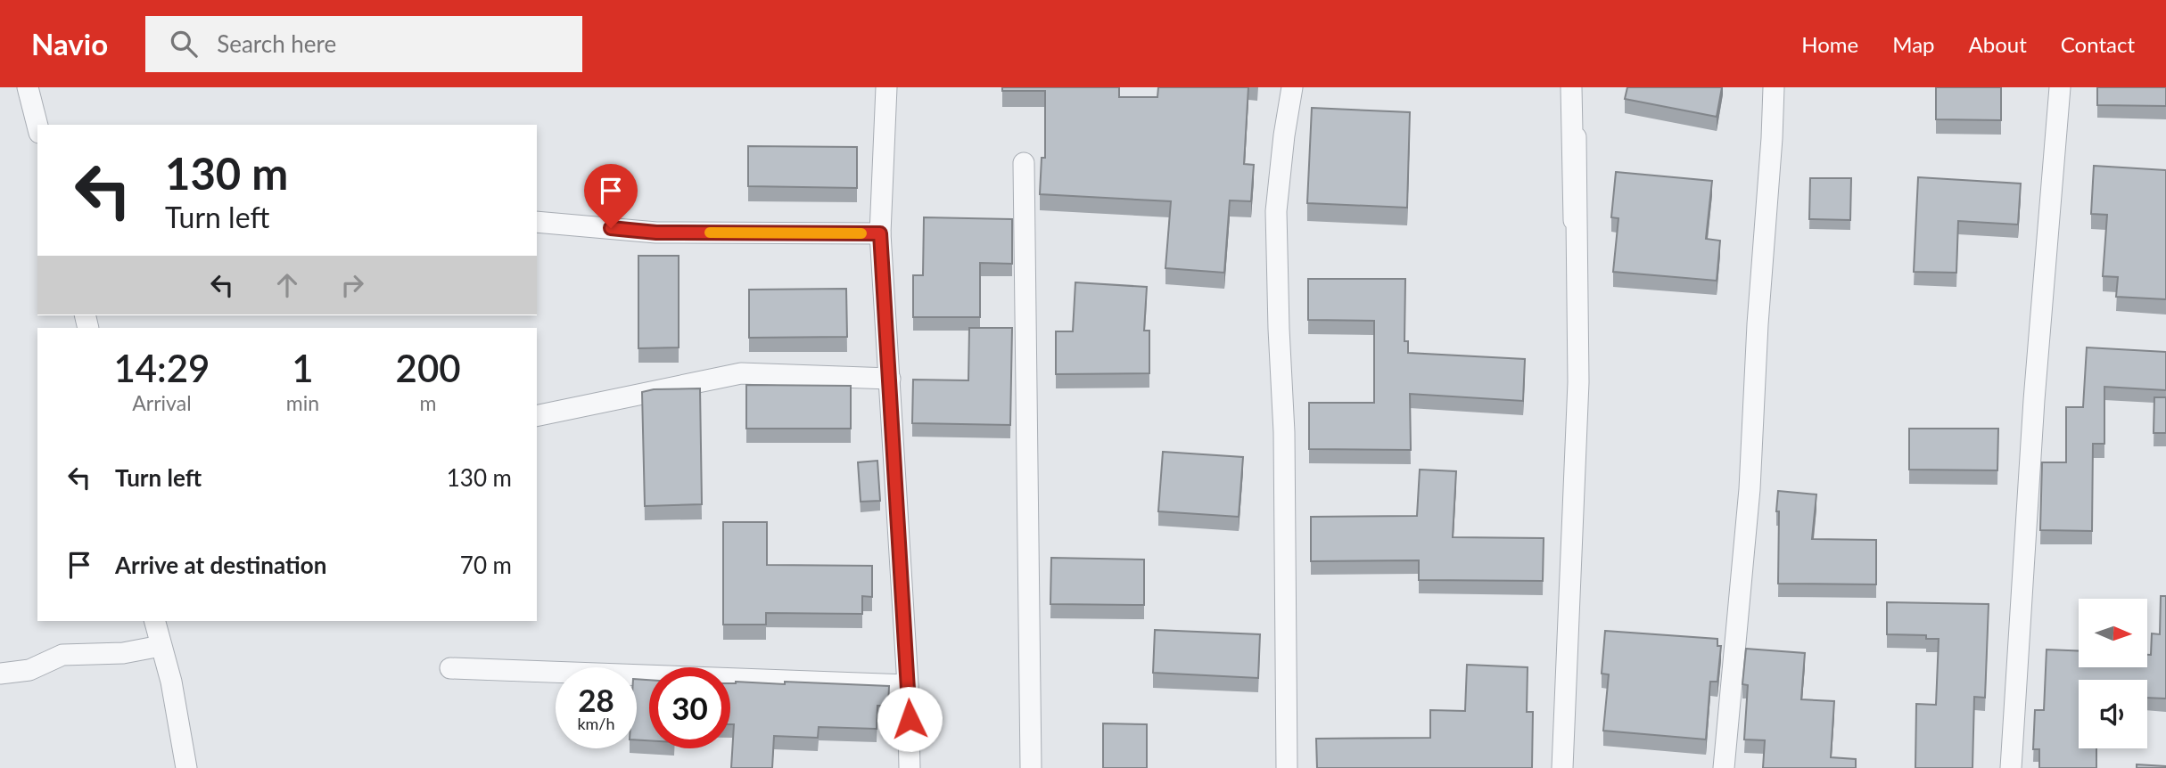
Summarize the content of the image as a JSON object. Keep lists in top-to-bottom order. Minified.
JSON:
{"north":"right","page":{"header":"Navio","search":"Search here","nav":["Home","Map","About","Contact"],"turn":["130 m","Turn left"],"eta":["14:29","Arrival","1","min","200","m"],"list":[{"name":"Turn left","value":"130 m"},{"name":"Arrive at destination","value":"70 m"}],"speed":"28 km/h","limit":"30"}}
